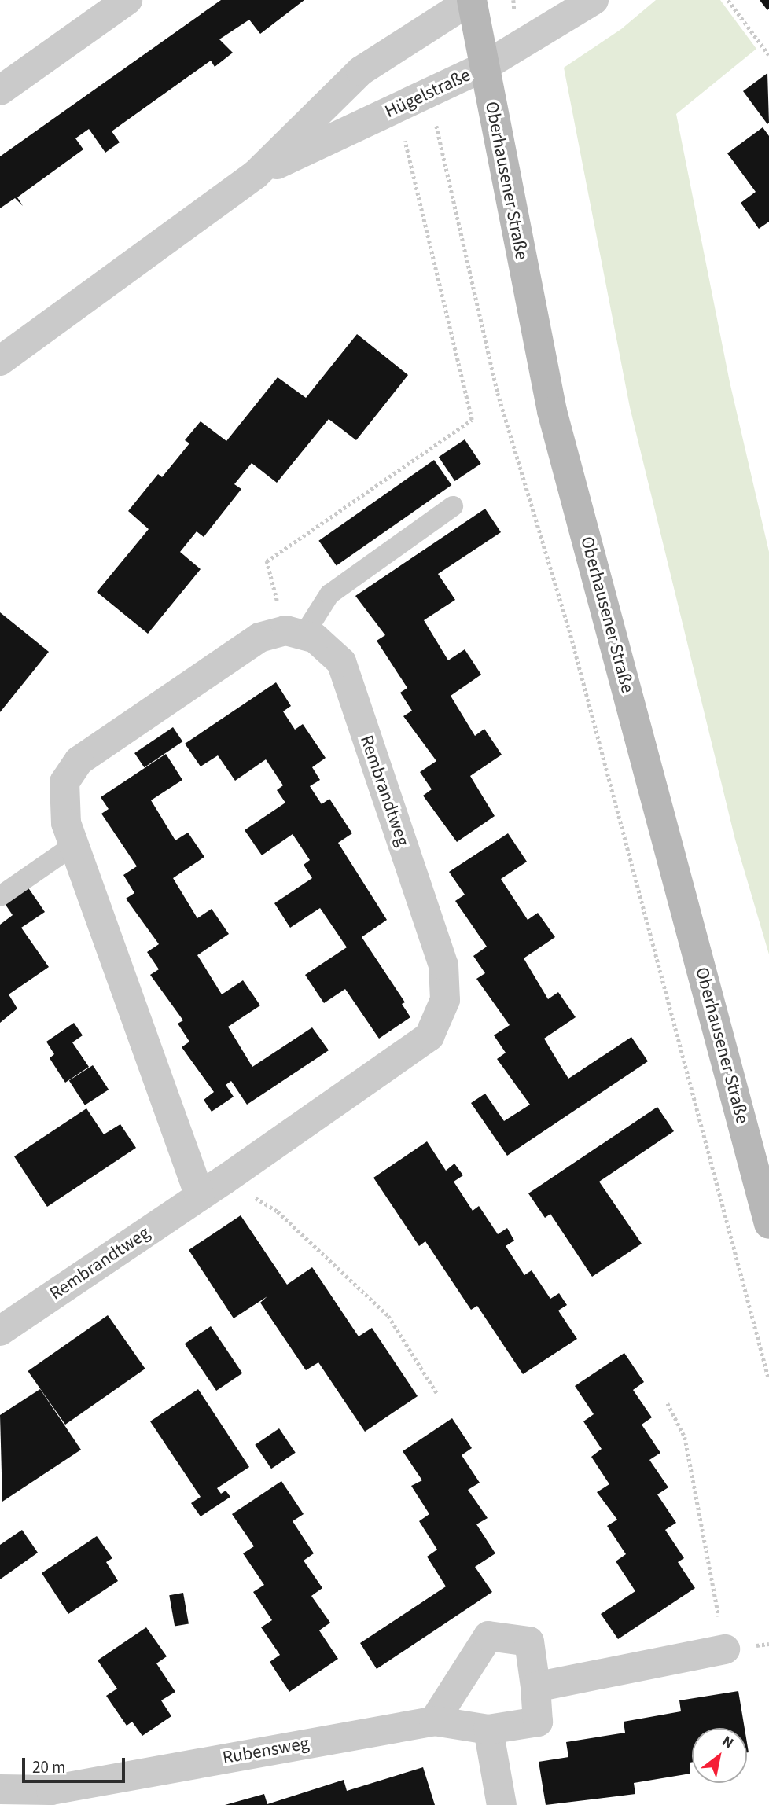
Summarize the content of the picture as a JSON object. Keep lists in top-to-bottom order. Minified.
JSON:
{"streets":{"main road":["Oberhausener Straße"],"street":["Hügelstraße","Rembrandtweg","Rubensweg"]},"crossings":[["Hügelstraße","Oberhausener Straße"]],"scale_bar":"20 m","north":"top right"}
